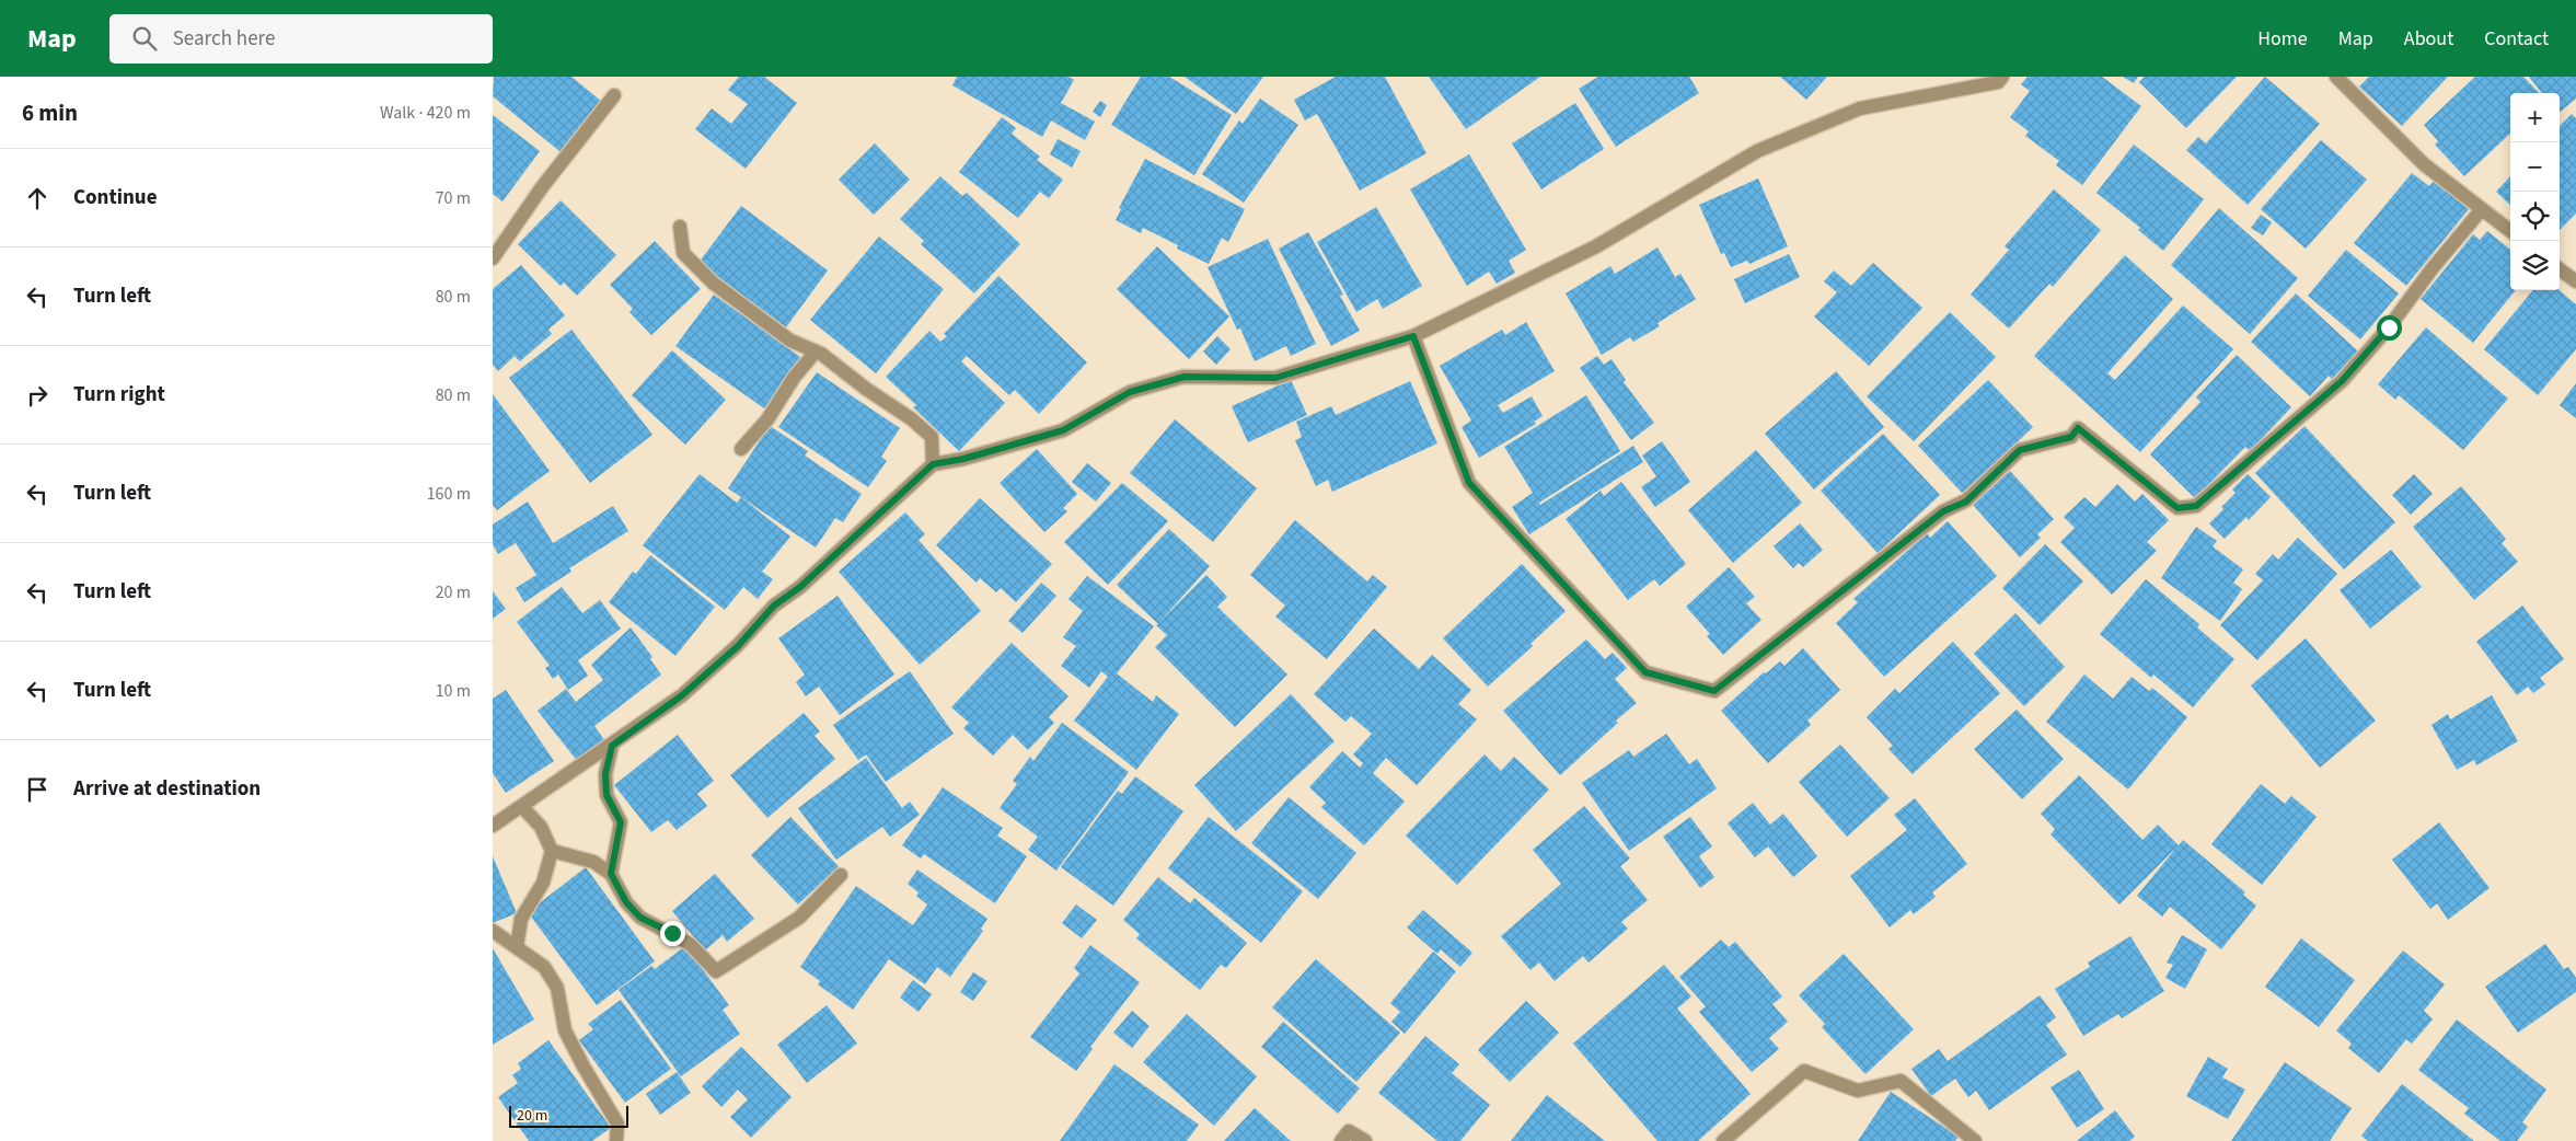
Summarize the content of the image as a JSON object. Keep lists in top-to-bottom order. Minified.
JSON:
{"scale_bar":"20 m","page":{"header":"Map","search":"Search here","nav":["Home","Map","About","Contact"],"heading":["6 min","Walk · 420 m"],"map_buttons":["+","−"],"list":[["Continue","70 m"],["Turn left","80 m"],["Turn right","80 m"],["Turn left","160 m"],["Turn left","20 m"],["Turn left","10 m"],"Arrive at destination"],"scale":"20 m"}}
